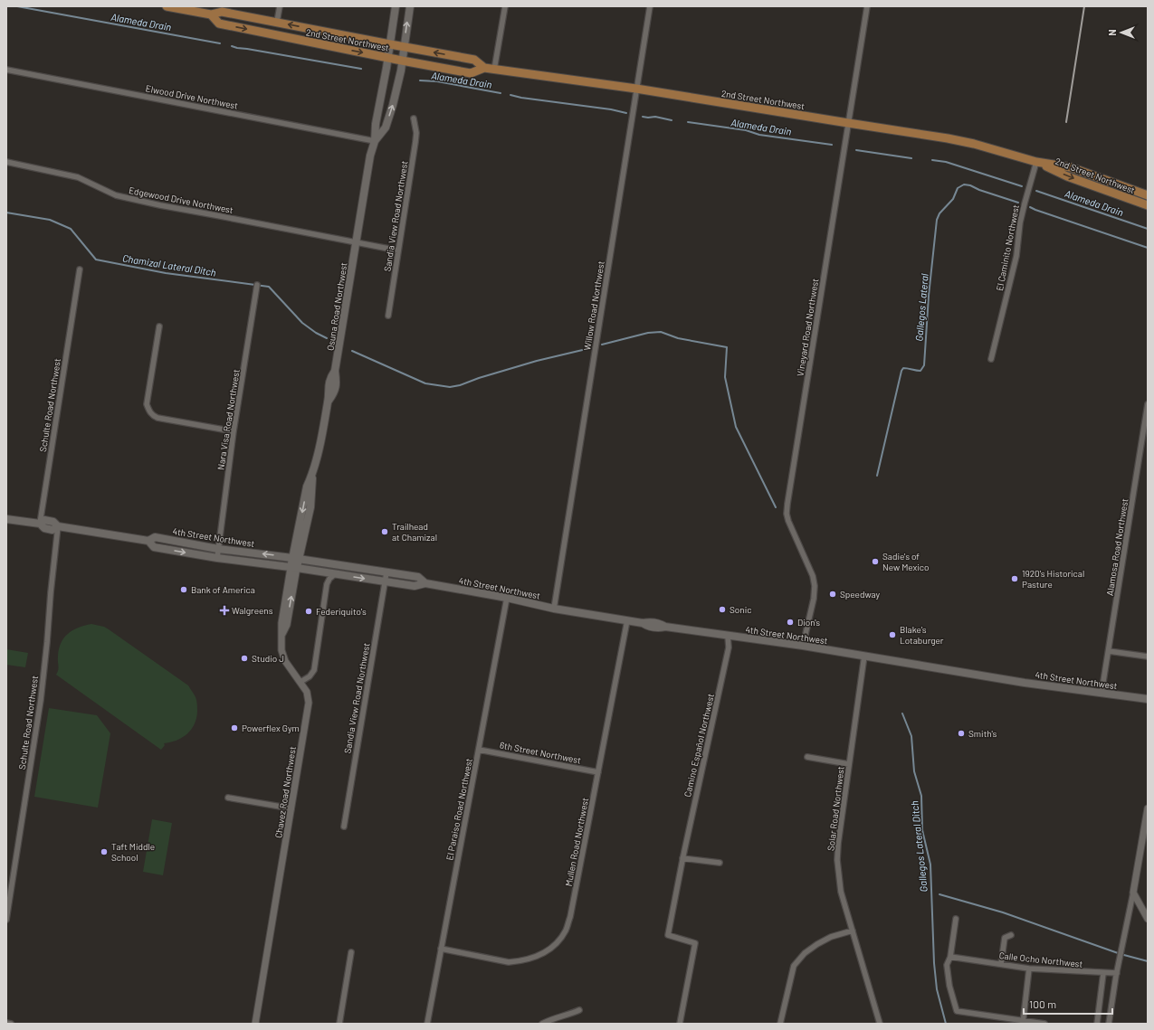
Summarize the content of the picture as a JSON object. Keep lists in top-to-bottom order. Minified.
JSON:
{"streets":{"main road":["2nd Street Northwest","Osuna Road Northwest","4th Street Northwest"],"street":["Elwood Drive Northwest","Edgewood Drive Northwest","Sandia View Road Northwest","El Caminito Northwest","Willow Road Northwest","Vineyard Road Northwest","Schulte Road Northwest","Nara Visa Road Northwest","Alamosa Road Northwest","Camino Español Northwest","6th Street Northwest","Chavez Road Northwest","Solar Road Northwest","El Paraiso Road Northwest","Mullen Road Northwest","Calle Ocho Northwest"]},"crossings":[["2nd Street Northwest","El Caminito Northwest"],["2nd Street Northwest","Willow Road Northwest"],["2nd Street Northwest","Osuna Road Northwest"],["2nd Street Northwest","Vineyard Road Northwest"],["Elwood Drive Northwest","Osuna Road Northwest"],["Edgewood Drive Northwest","Sandia View Road Northwest"],["Edgewood Drive Northwest","Osuna Road Northwest"],["Sandia View Road Northwest","4th Street Northwest"],["Willow Road Northwest","4th Street Northwest"],["Osuna Road Northwest","4th Street Northwest"],["Vineyard Road Northwest","4th Street Northwest"],["Schulte Road Northwest","4th Street Northwest"],["Nara Visa Road Northwest","4th Street Northwest"],["4th Street Northwest","Alamosa Road Northwest"],["4th Street Northwest","Camino Español Northwest"],["4th Street Northwest","Solar Road Northwest"],["4th Street Northwest","El Paraiso Road Northwest"],["4th Street Northwest","Mullen Road Northwest"],["6th Street Northwest","El Paraiso Road Northwest"],["6th Street Northwest","Mullen Road Northwest"],["El Paraiso Road Northwest","Mullen Road Northwest"]],"water":["Alameda Drain","Chamizal Lateral Ditch","Gallegos Lateral","Gallegos Lateral Ditch"],"places":{"other":["Trailhead at Chamizal","Sadie's of New Mexico","1920's Historical Pasture","Bank of America","Speedway","Sonic","Federiquito's","Dion's","Blake's Lotaburger","Studio J","Powerflex Gym","Smith's","Taft Middle School"],"health":["Walgreens"]},"scale_bar":"100 m","north":"left"}
